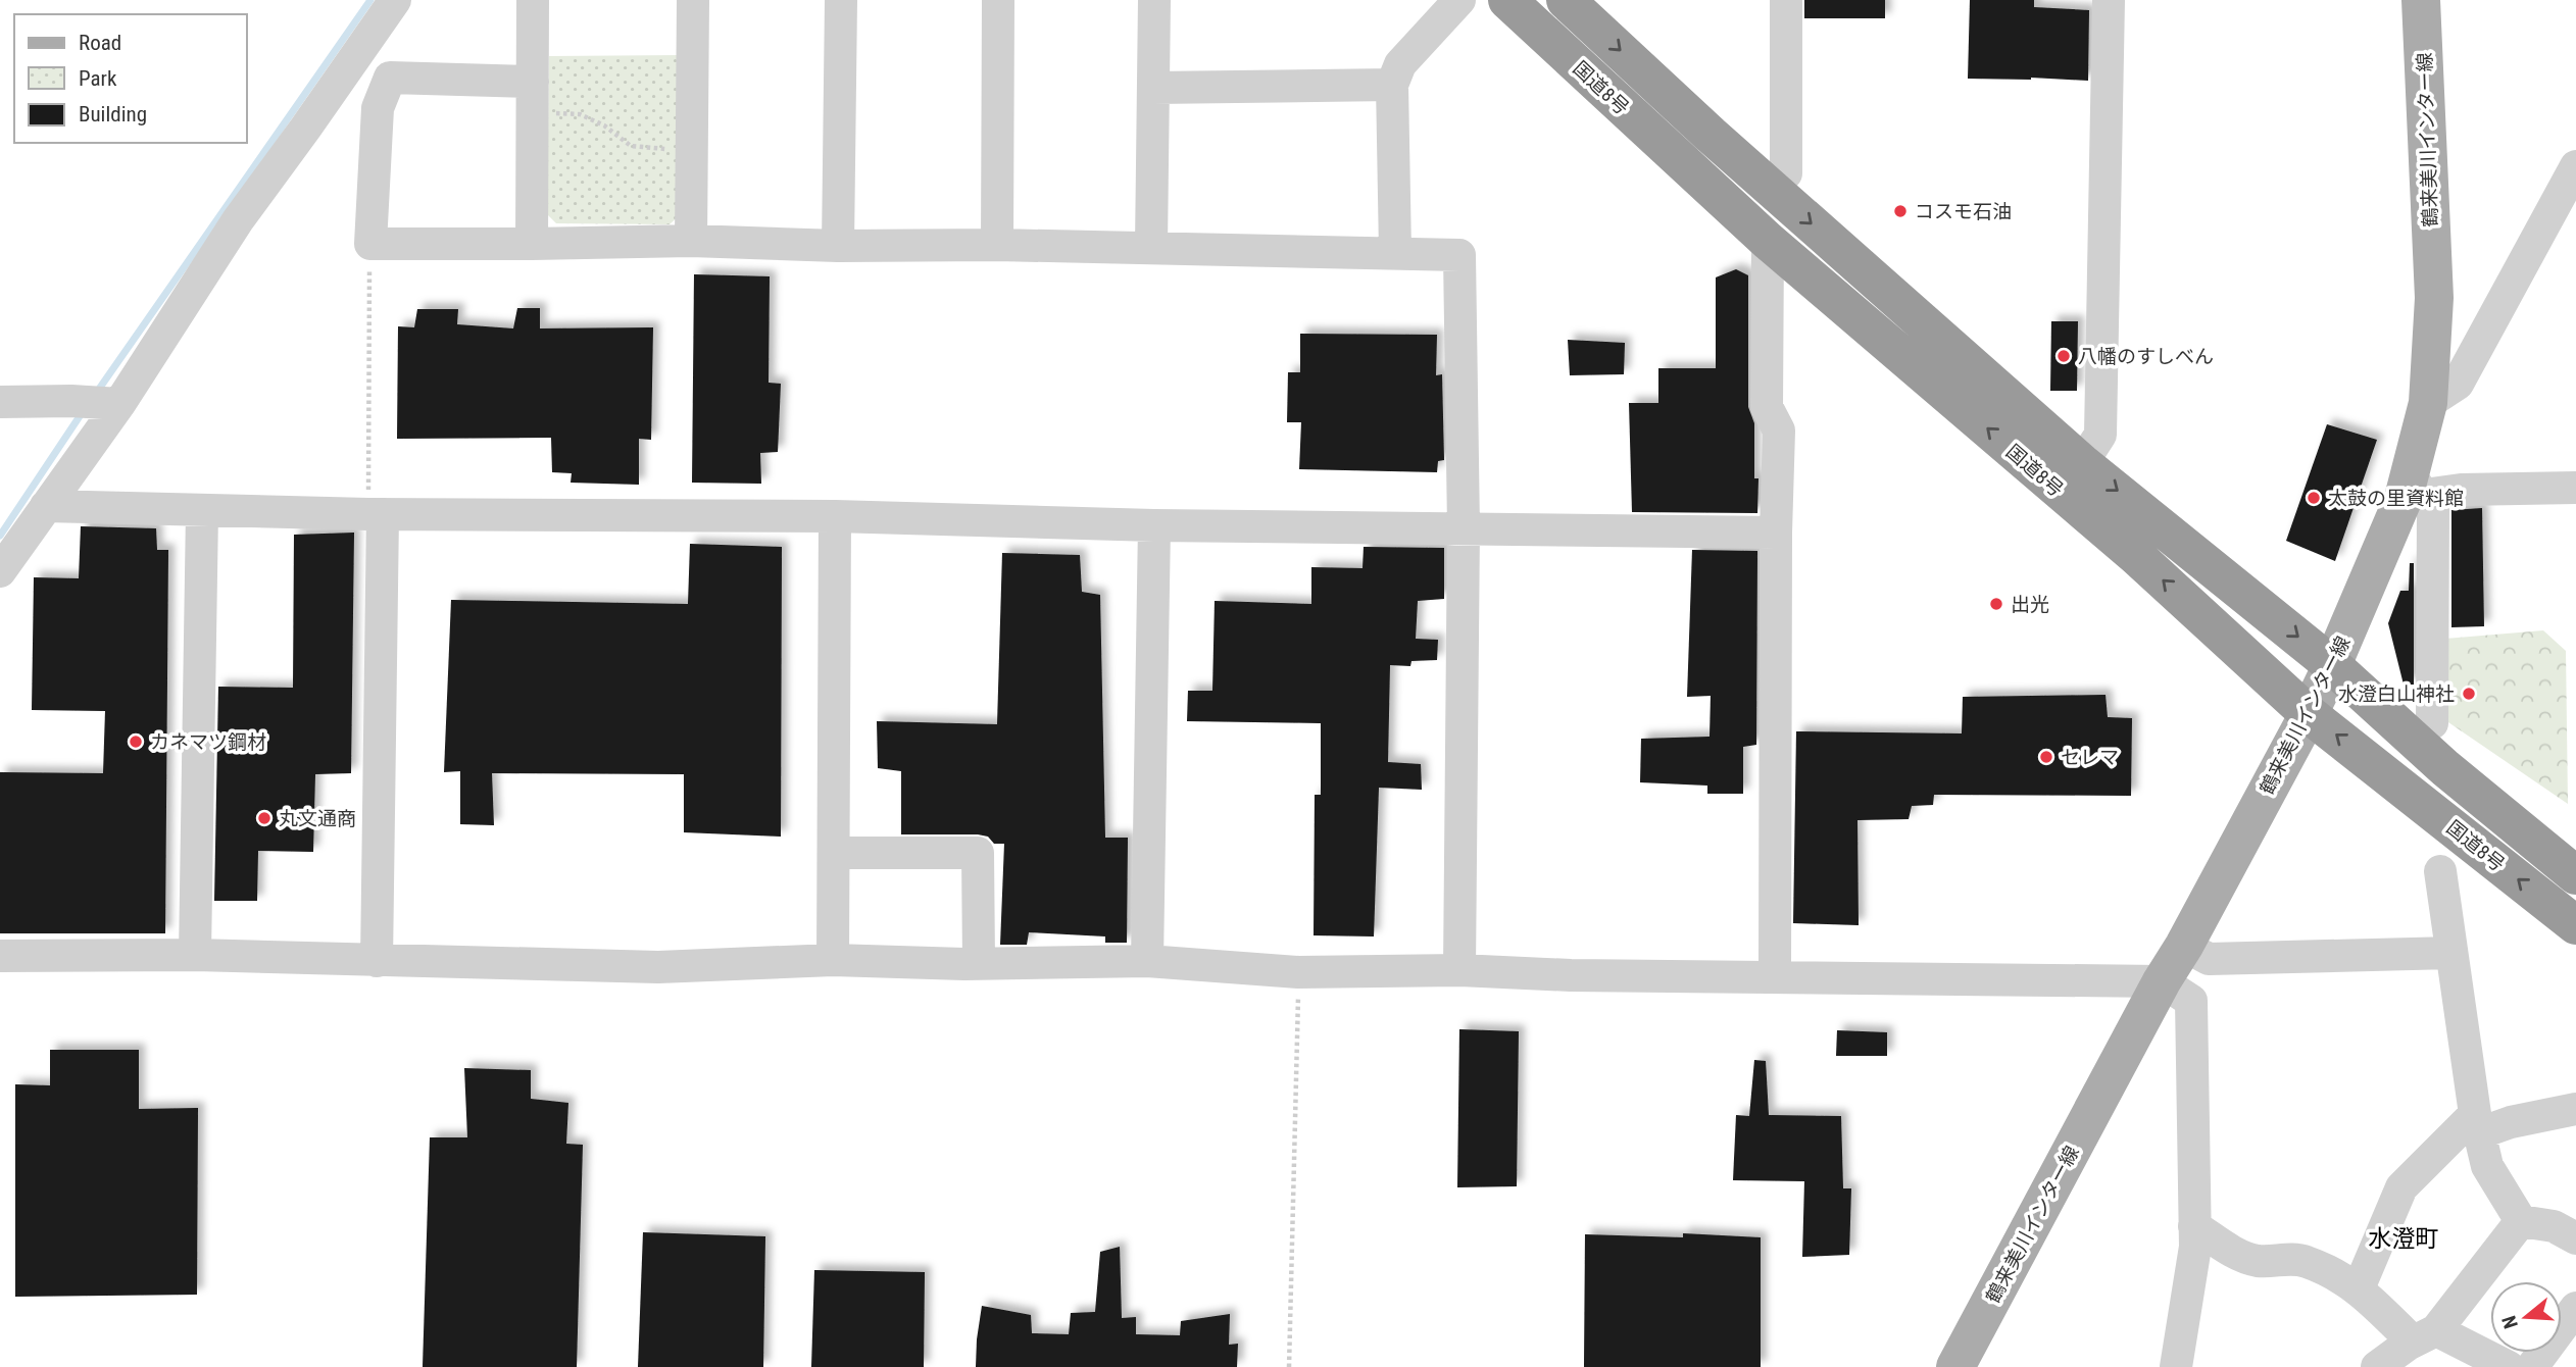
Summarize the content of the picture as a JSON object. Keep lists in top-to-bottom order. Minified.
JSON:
{"streets":{"highway":["国道8号"],"main road":["鶴来美川インター線"]},"crossings":[["国道8号","鶴来美川インター線"]],"districts":["水澄町"],"places":["コスモ石油","八幡のすしべん","太鼓の里資料館","出光","水澄白山神社","カネマツ鋼材","セレマ","丸文通商"],"legend":["Road","Park","Building"],"north":"left"}
